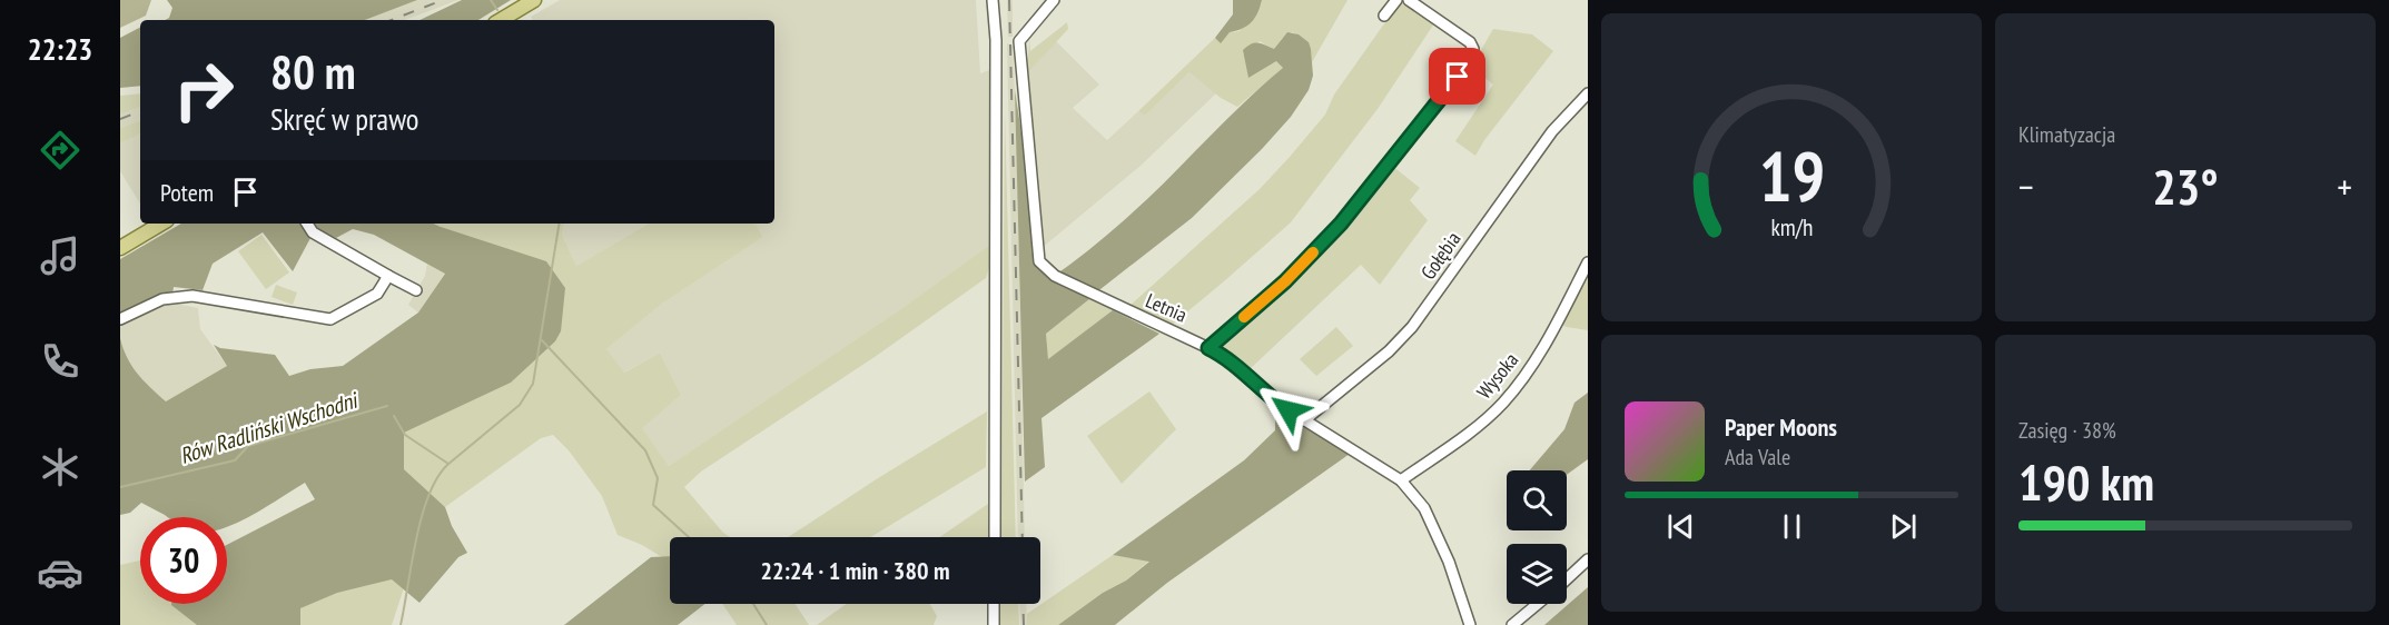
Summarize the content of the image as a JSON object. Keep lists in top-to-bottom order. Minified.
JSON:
{"streets":{"street":["Gołębia","Letnia","Wysoka"]},"crossings":[["Gołębia","Letnia"],["Letnia","Wysoka"]],"water":["Rów Radliński Wschodni"],"page":{"tabs":"22:23","tile":["Klimatyzacja",["Zasięg · 38%","190 km"]],"turn":["80 m","Skręć w prawo"],"heat":["−","23°","+"],"then":"Potem","song":["Paper Moons","Ada Vale"],"limit":"30","trip":"22:24 · 1 min · 380 m","gauge":["19","km/h"]}}
